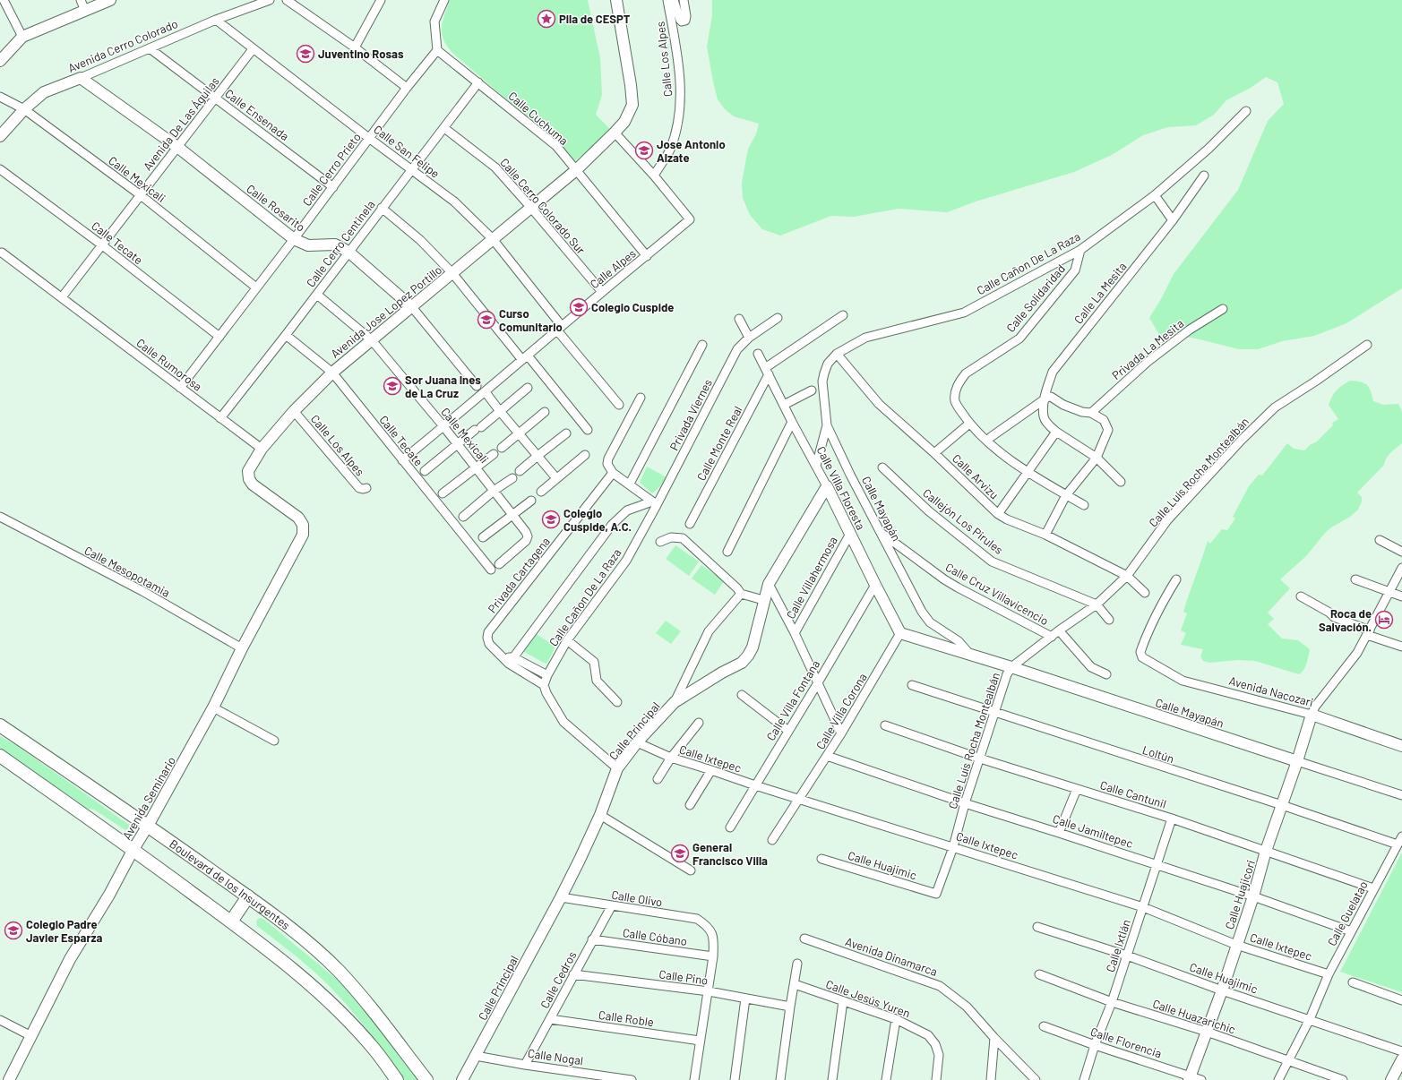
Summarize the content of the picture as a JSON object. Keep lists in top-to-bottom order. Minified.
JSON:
{"streets":{"main road":["Boulevard de los Insurgentes"],"street":["Avenida Cerro Colorado","Calle Los Alpes","Calle Ensenada","Calle Cuchuma","Avenida De Las Águilas","Calle San Felipe","Calle Cerro Prieto","Calle Mexicali","Calle Cerro Colorado Sur","Calle Rosarito","Calle Tecate","Calle Cerro Centinela","Calle Cañon De La Raza","Calle Alpes","Calle La Mesita","Calle Solidaridad","Avenida Jose Lopez Portillo","Privada La Mesita","Calle Rumorosa","Privada Viernes","Calle Monte Real","Calle Luís Rocha Montealbán","Calle Arvizu","Calle Villa Floresta","Calle Mayapán","Callejón Los Pirules","Calle Mesopotamia","Privada Cartagena","Calle Villahermosa","Calle Cruz Villavicencio","Avenida Nacozari","Calle Villa Fontana","Calle Villa Corona","Calle Principal","Loltún","Calle Ixtepec","Calle Cantunil","Avenida Seminario","Calle Jamiltepec","Calle Huajimic","Calle Huajicori","Calle Olivo","Calle Guelatao","Calle Cóbano","Calle Ixtlán","Avenida Dinamarca","Calle Pino","Calle Cedros","Calle Jesús Yuren","Calle Huazarichic","Calle Roble","Calle Florencia","Calle Nogal"]},"crossings":[["Avenida Cerro Colorado","Calle Ensenada"],["Avenida Cerro Colorado","Calle San Felipe"],["Avenida Cerro Colorado","Calle Mexicali"],["Avenida Cerro Colorado","Calle Rosarito"],["Calle Los Alpes","Calle Alpes"],["Calle Los Alpes","Avenida Jose Lopez Portillo"],["Calle Ensenada","Avenida De Las Águilas"],["Calle Ensenada","Calle Cerro Prieto"],["Calle Cuchuma","Calle Cerro Prieto"],["Calle Cuchuma","Calle Cerro Centinela"],["Calle Cuchuma","Calle Alpes"],["Calle Cuchuma","Avenida Jose Lopez Portillo"],["Avenida De Las Águilas","Calle San Felipe"],["Avenida De Las Águilas","Calle Mexicali"],["Avenida De Las Águilas","Calle Rosarito"],["Avenida De Las Águilas","Calle Tecate"],["Avenida De Las Águilas","Calle Rumorosa"],["Calle San Felipe","Calle Cerro Prieto"],["Calle San Felipe","Calle Cerro Centinela"],["Calle San Felipe","Calle Alpes"],["Calle San Felipe","Avenida Jose Lopez Portillo"],["Calle Cerro Prieto","Calle Mexicali"],["Calle Cerro Prieto","Calle Rosarito"],["Calle Cerro Prieto","Calle Tecate"],["Calle Cerro Prieto","Calle Rumorosa"],["Calle Mexicali","Calle Cerro Centinela"],["Calle Mexicali","Calle Alpes"],["Calle Mexicali","Avenida Jose Lopez Portillo"],["Calle Cerro Colorado Sur","Calle Cerro Centinela"],["Calle Cerro Colorado Sur","Calle Alpes"],["Calle Cerro Colorado Sur","Avenida Jose Lopez Portillo"],["Calle Rosarito","Calle Cerro Centinela"],["Calle Rosarito","Avenida Jose Lopez Portillo"],["Calle Tecate","Calle Cerro Centinela"],["Calle Tecate","Calle Alpes"],["Calle Tecate","Avenida Jose Lopez Portillo"],["Calle Cerro Centinela","Calle Rumorosa"],["Calle Cañon De La Raza","Calle Solidaridad"],["Calle Cañon De La Raza","Privada Viernes"],["Calle Cañon De La Raza","Calle Arvizu"],["Calle Cañon De La Raza","Calle Mayapán"],["Calle Cañon De La Raza","Privada Cartagena"],["Avenida Jose Lopez Portillo","Calle Rumorosa"],["Avenida Jose Lopez Portillo","Avenida Seminario"],["Calle Monte Real","Calle Villa Floresta"],["Calle Luís Rocha Montealbán","Calle Arvizu"],["Calle Luís Rocha Montealbán","Calle Mayapán"],["Calle Luís Rocha Montealbán","Callejón Los Pirules"],["Calle Luís Rocha Montealbán","Calle Cruz Villavicencio"],["Calle Luís Rocha Montealbán","Loltún"],["Calle Luís Rocha Montealbán","Calle Ixtepec"],["Calle Luís Rocha Montealbán","Calle Cantunil"],["Calle Luís Rocha Montealbán","Calle Jamiltepec"],["Calle Luís Rocha Montealbán","Calle Huajimic"],["Calle Arvizu","Calle Mayapán"],["Calle Villa Floresta","Calle Mayapán"],["Calle Villa Floresta","Calle Villahermosa"],["Calle Villa Floresta","Calle Villa Fontana"],["Calle Villa Floresta","Calle Villa Corona"],["Calle Villa Floresta","Calle Principal"],["Calle Mayapán","Calle Cruz Villavicencio"],["Calle Mayapán","Calle Villa Corona"],["Calle Mayapán","Calle Huajicori"],["Calle Mesopotamia","Avenida Seminario"],["Avenida Nacozari","Calle Huajicori"],["Calle Villa Fontana","Calle Ixtepec"],["Calle Villa Corona","Calle Ixtepec"],["Calle Villa Corona","Calle Jamiltepec"],["Calle Principal","Calle Ixtepec"],["Calle Principal","Calle Olivo"],["Calle Principal","Calle Nogal"],["Loltún","Calle Huajicori"],["Loltún","Calle Guelatao"],["Calle Ixtepec","Calle Huajicori"],["Calle Ixtepec","Calle Guelatao"],["Calle Ixtepec","Calle Ixtlán"],["Calle Cantunil","Calle Huajicori"],["Calle Cantunil","Calle Guelatao"],["Calle Cantunil","Calle Ixtlán"],["Avenida Seminario","Boulevard de los Insurgentes"],["Calle Jamiltepec","Calle Huajicori"],["Calle Jamiltepec","Calle Guelatao"],["Calle Jamiltepec","Calle Ixtlán"],["Calle Huajimic","Calle Huajicori"],["Calle Huajimic","Calle Guelatao"],["Calle Huajimic","Calle Ixtlán"],["Calle Huajicori","Calle Huazarichic"],["Calle Huajicori","Calle Florencia"],["Calle Olivo","Calle Cóbano"],["Calle Olivo","Calle Cedros"],["Calle Guelatao","Calle Huazarichic"],["Calle Cóbano","Calle Cedros"],["Calle Ixtlán","Calle Huazarichic"],["Calle Ixtlán","Calle Florencia"],["Calle Pino","Calle Cedros"],["Calle Cedros","Calle Roble"],["Calle Cedros","Calle Nogal"]],"places":{"place":["Pila de CESPT"],"school or university":["Juventino Rosas","Jose Antonio Alzate","Colegio Cuspide","Curso Comunitario","Sor Juana Ines de La Cruz","Colegio Cuspide, A.C.","General Francisco Villa","Colegio Padre Javier Esparza"],"hotel":["Roca de Salvación."]}}
